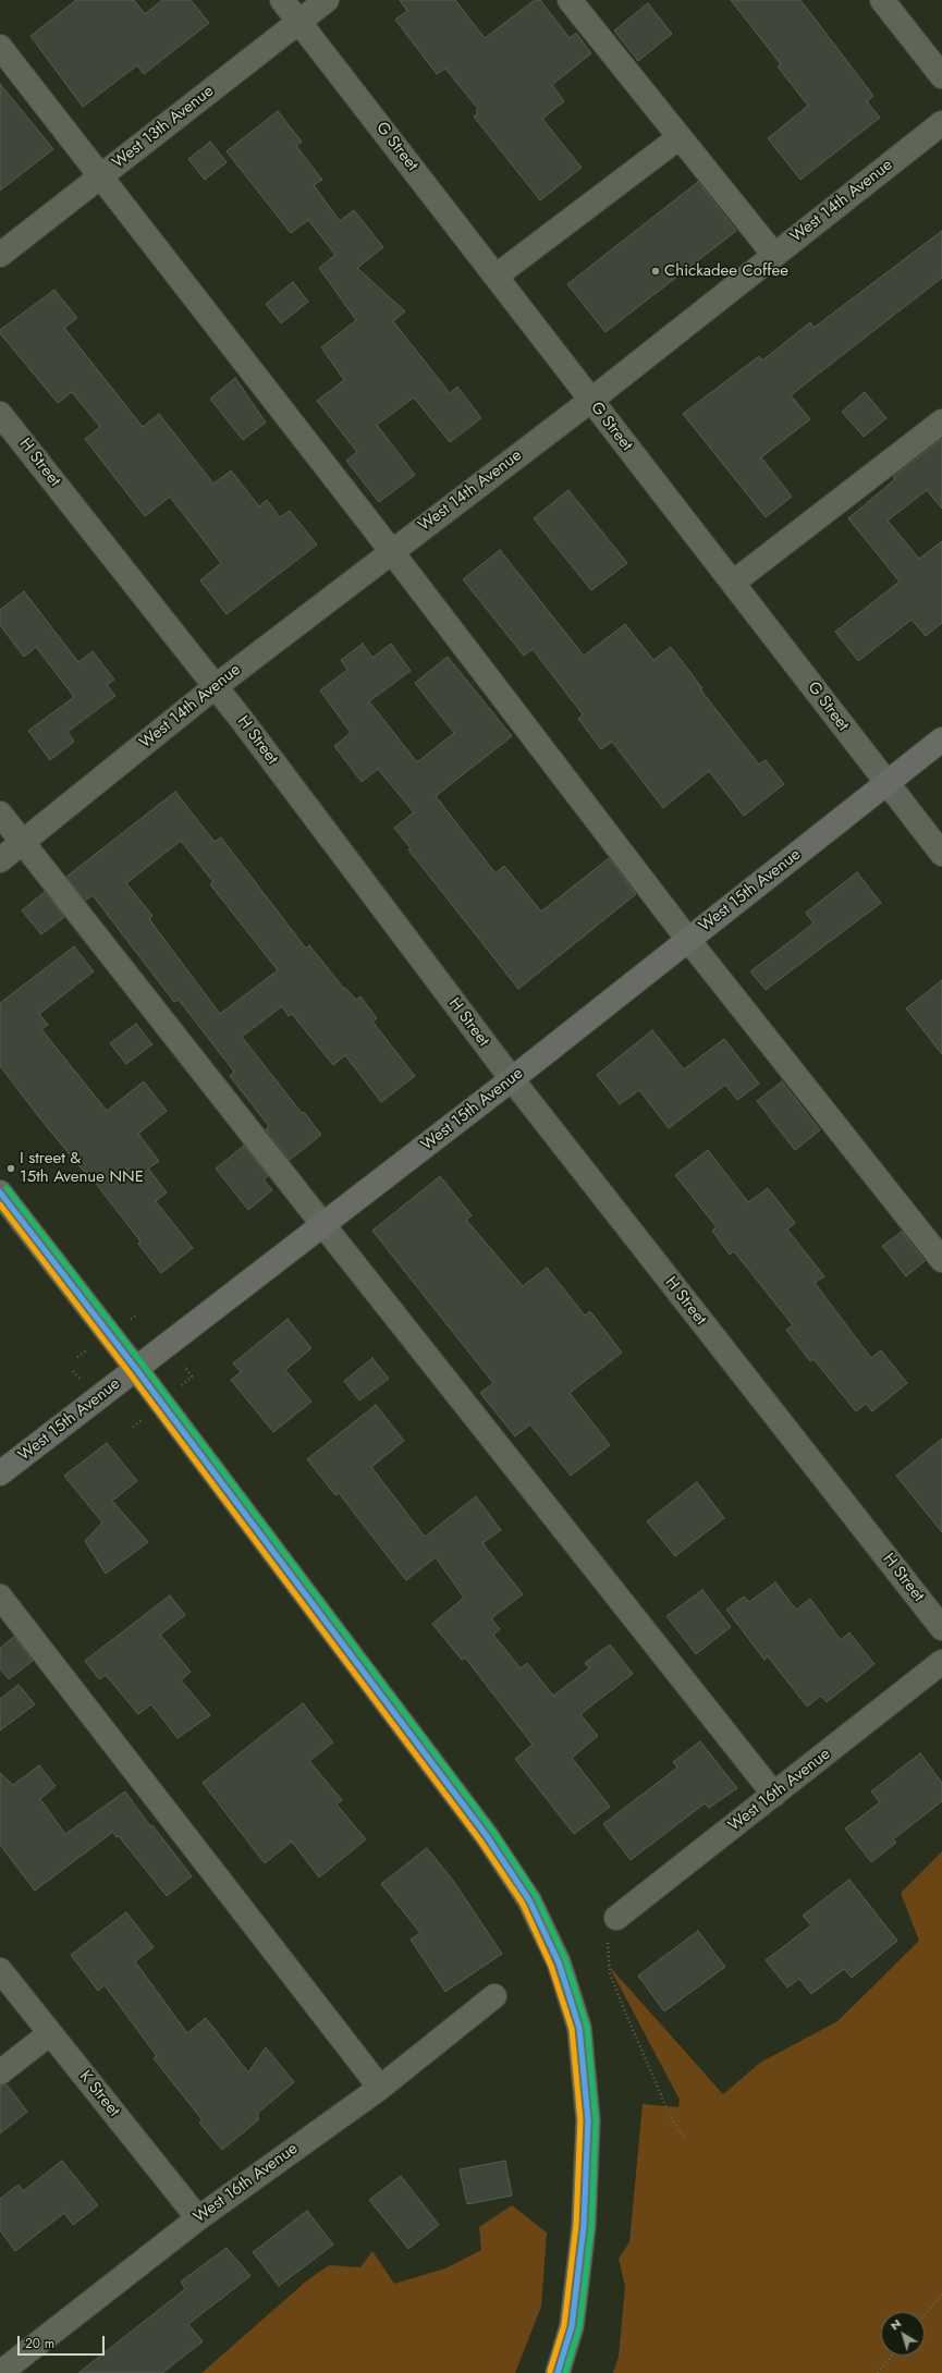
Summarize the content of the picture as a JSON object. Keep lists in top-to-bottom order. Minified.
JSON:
{"streets":{"main road":["West 15th Avenue"],"street":["West 13th Avenue","G Street","West 14th Avenue","H Street","West 16th Avenue","K Street"]},"crossings":[["West 13th Avenue","G Street"],["G Street","West 14th Avenue"],["G Street","West 15th Avenue"],["West 14th Avenue","H Street"],["H Street","West 15th Avenue"],["West 16th Avenue","K Street"]],"places":["Chickadee Coffee","I street & 15th Avenue NNE"],"scale_bar":"20 m","north":"top left"}
